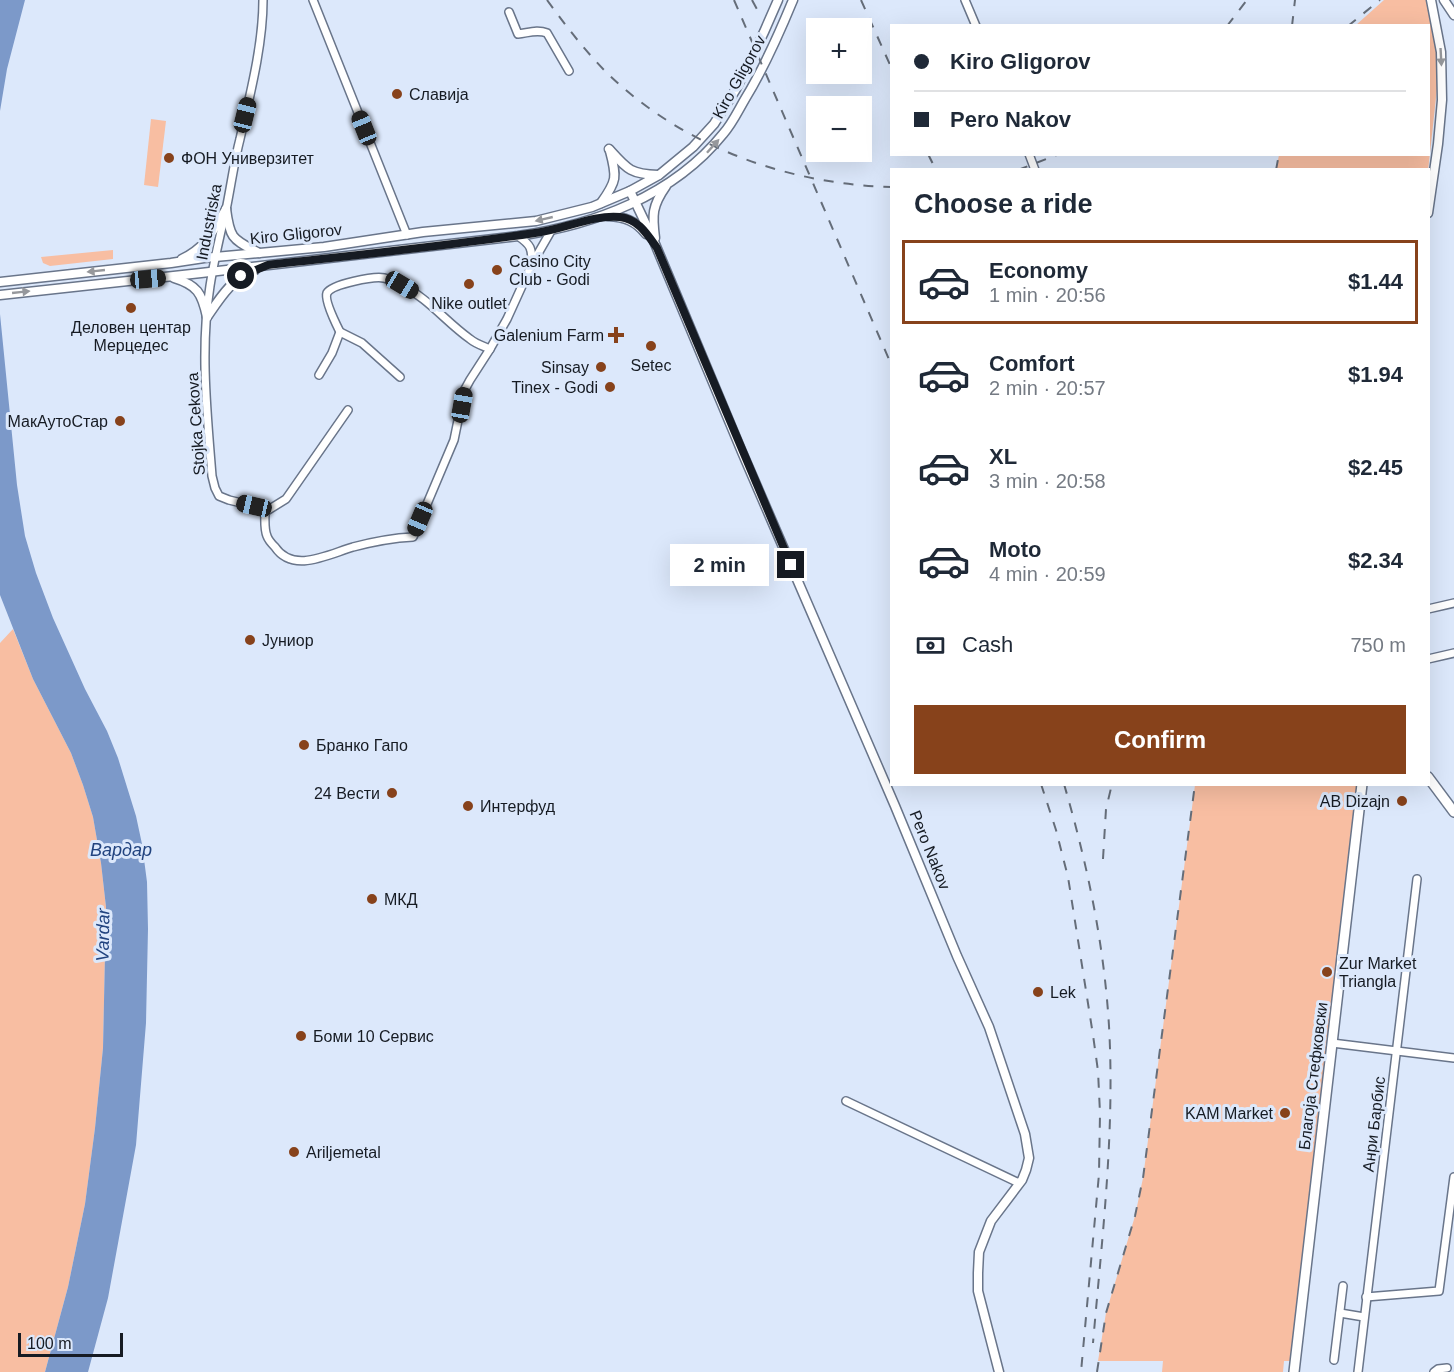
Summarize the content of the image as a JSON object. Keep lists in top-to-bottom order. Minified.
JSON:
{"streets":{"main road":["Благоја Стефковски"],"street":["Kiro Gligorov","Industriska","Stojka Cekova","Pero Nakov","Анри Барбис"]},"crossings":[["Kiro Gligorov","Industriska"],["Kiro Gligorov","Stojka Cekova"],["Industriska","Stojka Cekova"]],"water":["Вардар","Vardar"],"places":{"other":["Славија","ФОН Универзитет","Casino City Club - Godi","Nike outlet","Деловен центар Мерцедес","Setec","Sinsay","Tinex - Godi","МакАутоСтар","Јуниор","Бранко Гапо","24 Вести","AB Dizajn","Интерфуд","МКД","Zur Market Triangla","Lek","Боми 10 Сервис","KAM Market","Ariljemetal"],"health":["Galenium Farm"]},"scale_bar":"100 m","page":{"map_buttons":["+","−"],"banner":["Kiro Gligorov","Pero Nakov"],"heading":"Choose a ride","list":[{"name":"Economy","note":"1 min · 20:56","value":"$1.44"},{"name":"Comfort","note":"2 min · 20:57","value":"$1.94"},{"name":"XL","note":"3 min · 20:58","value":"$2.45"},{"name":"Moto","note":"4 min · 20:59","value":"$2.34"}],"bubble":"2 min","pay":["Cash","750 m"],"buttons":"Confirm","scale":"100 m"}}
